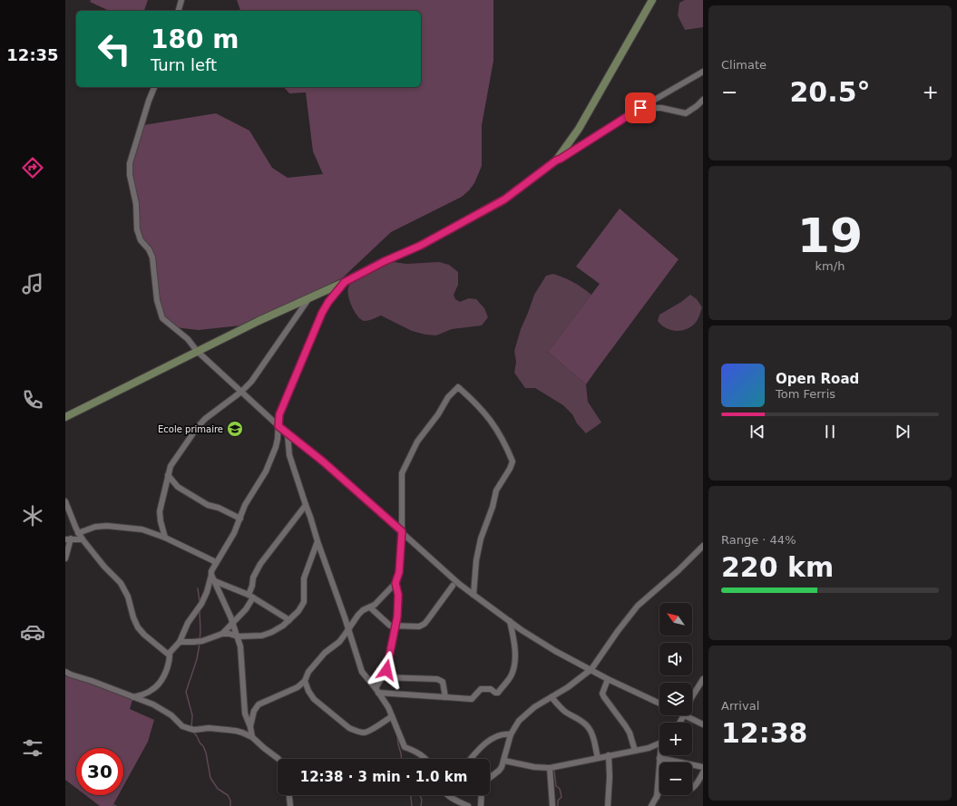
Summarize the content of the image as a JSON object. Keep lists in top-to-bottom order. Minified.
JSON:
{"places":{"school or university":["Ecole primaire"]},"north":"top left","page":{"tabs":"12:35","tile":["Climate",["19","km/h"],["Range · 44%","220 km"],["Arrival","12:38"]],"turn":["180 m","Turn left"],"heat":["−","20.5°","+"],"song":["Open Road","Tom Ferris"],"map_buttons":["+","−"],"limit":"30","trip":"12:38 · 3 min · 1.0 km"}}
